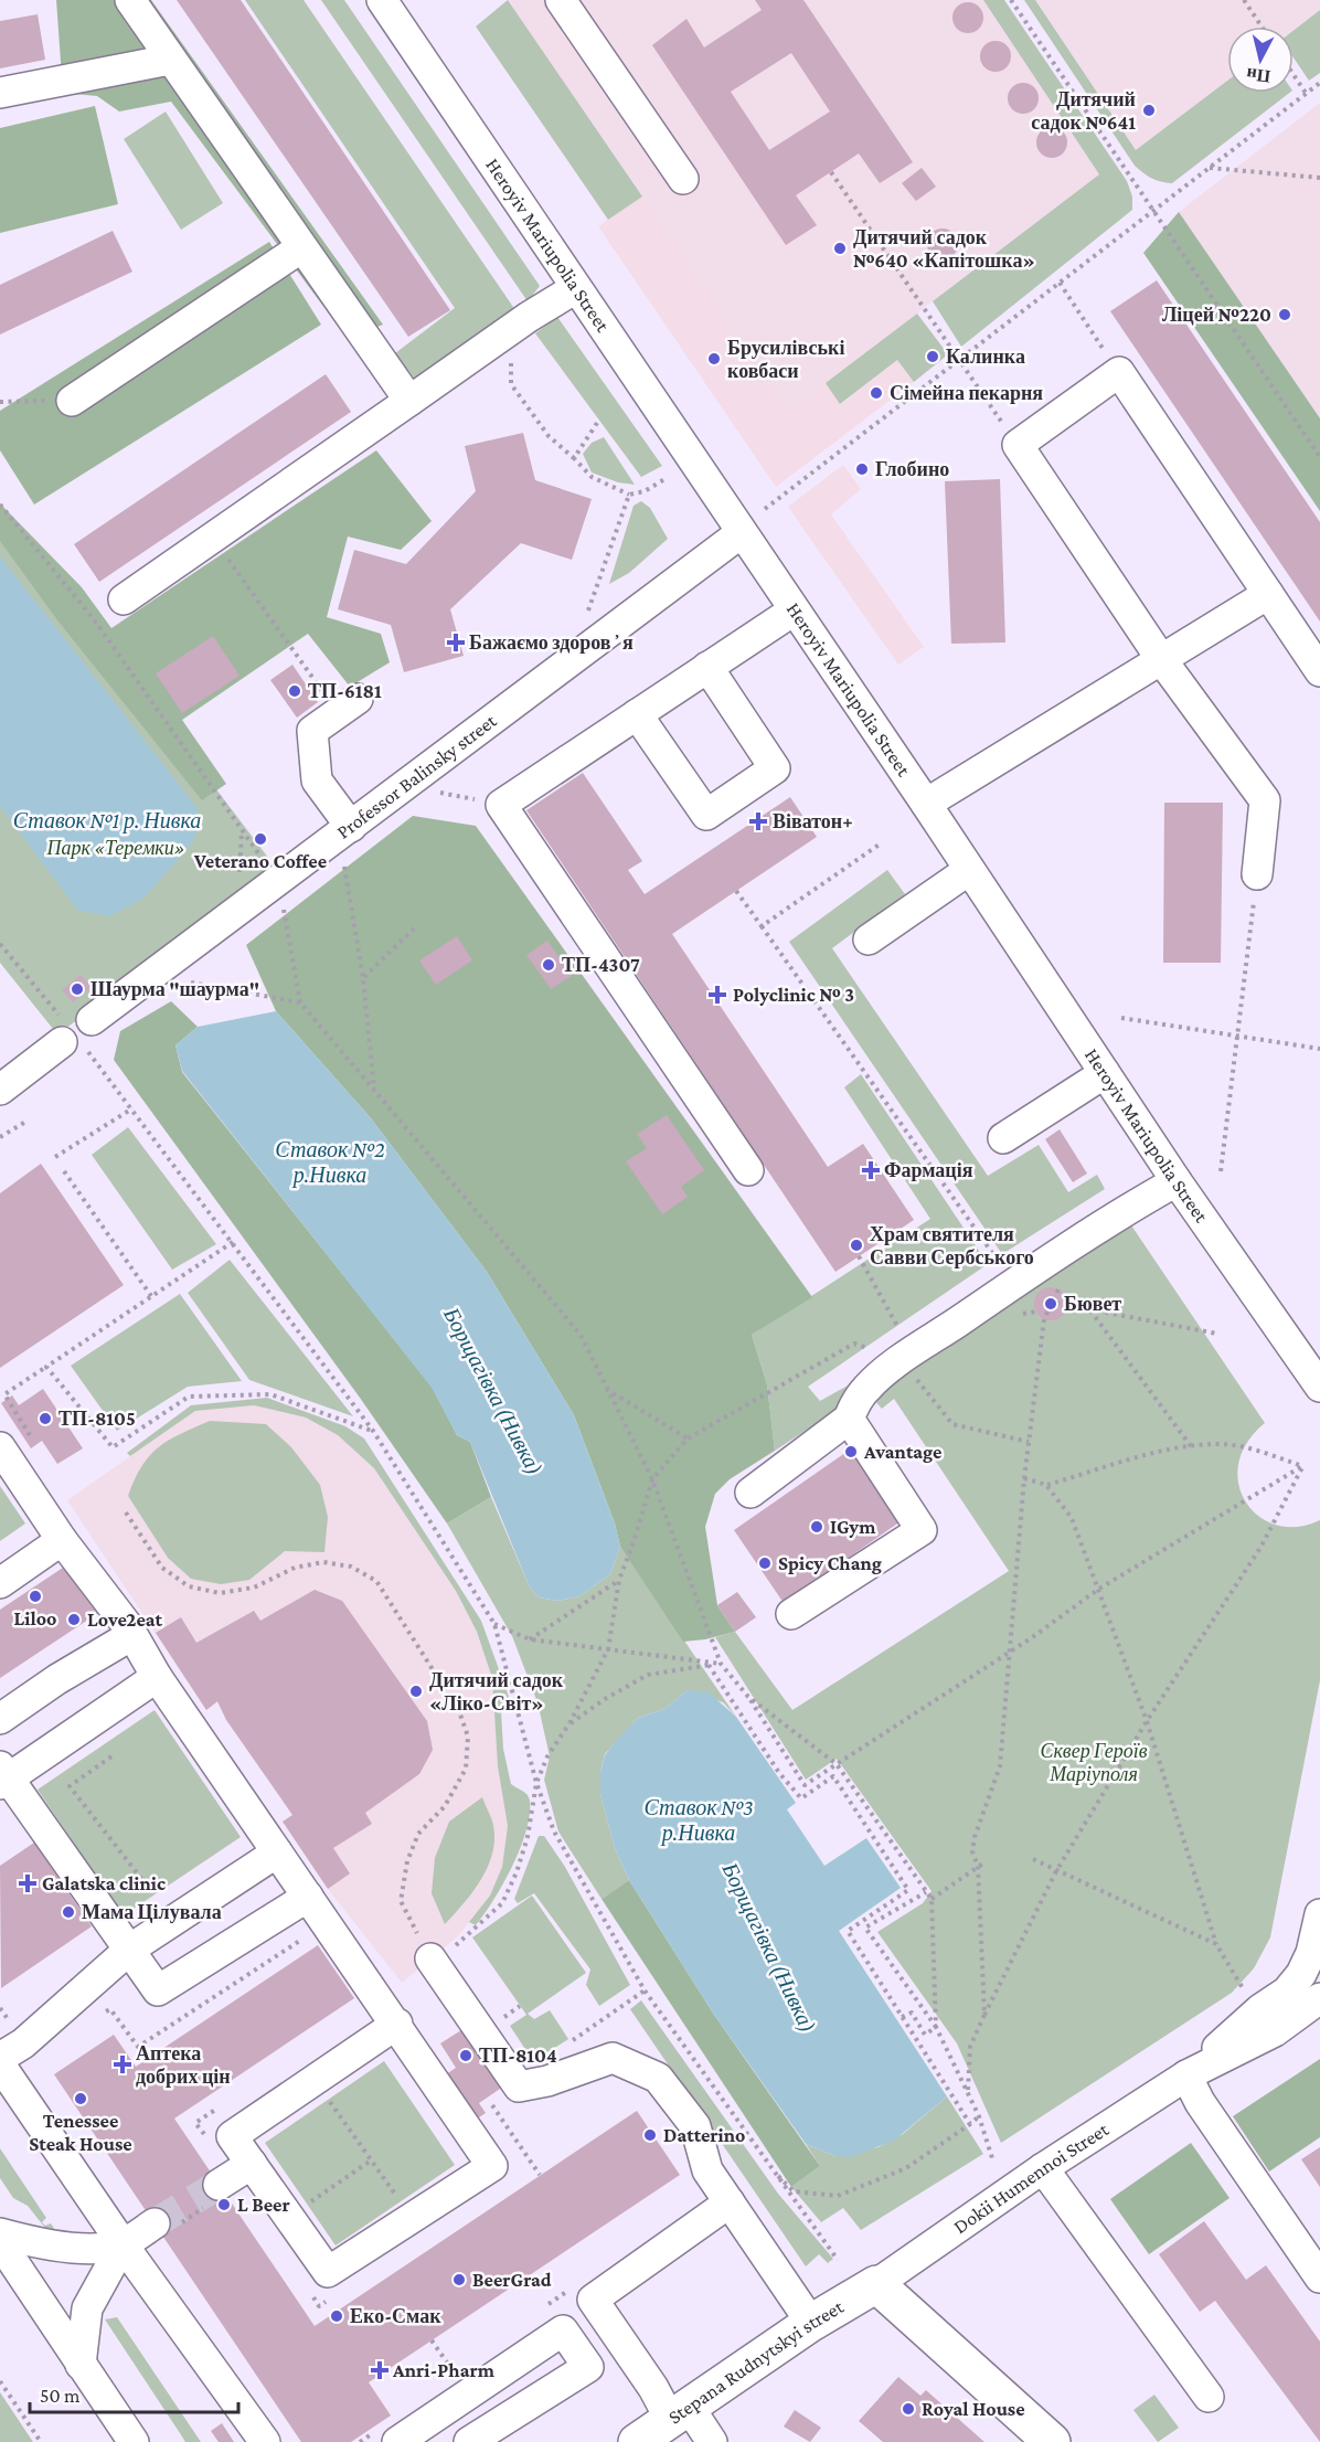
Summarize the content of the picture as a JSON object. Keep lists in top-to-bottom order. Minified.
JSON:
{"streets":{"main road":["Stepana Rudnytskyi street"],"street":["Heroyiv Mariupolia Street","Professor Balinsky street","Dokii Humennoi Street"]},"crossings":[["Heroyiv Mariupolia Street","Professor Balinsky street"],["Dokii Humennoi Street","Stepana Rudnytskyi street"]],"water":["Ставок №1 р. Нивка","Ставок №2 р.Нивка","Борщагівка (Нивка)","Ставок №3 р.Нивка"],"parks":["Парк «Теремки»","Сквер Героїв Маріуполя"],"places":{"other":["Дитячий садок №641","Дитячий садок №640 «Капітошка»","Ліцей №220","Калинка","Брусилівські ковбаси","Сімейна пекарня","Глобино","ТП-6181","Veterano Coffee","ТП-4307","Шаурма \"шаурма\"","Храм святителя Савви Сербського","Бювет","ТП-8105","Avantage","IGym","Spicy Chang","Liloo","Love2eat","Дитячий садок «Ліко-Світ»","Мама Цілувала","ТП-8104","Tenessee Steak House","Datterino","L Beer","BeerGrad","Еко-Смак","Royal House"],"health":["Бажаємо здоровʼя","Віватон+","Polyclinic № 3","Фармація","Galatska clinic","Аптека добрих цін","Anri-Pharm"]},"scale_bar":"50 m","north":"bottom"}
